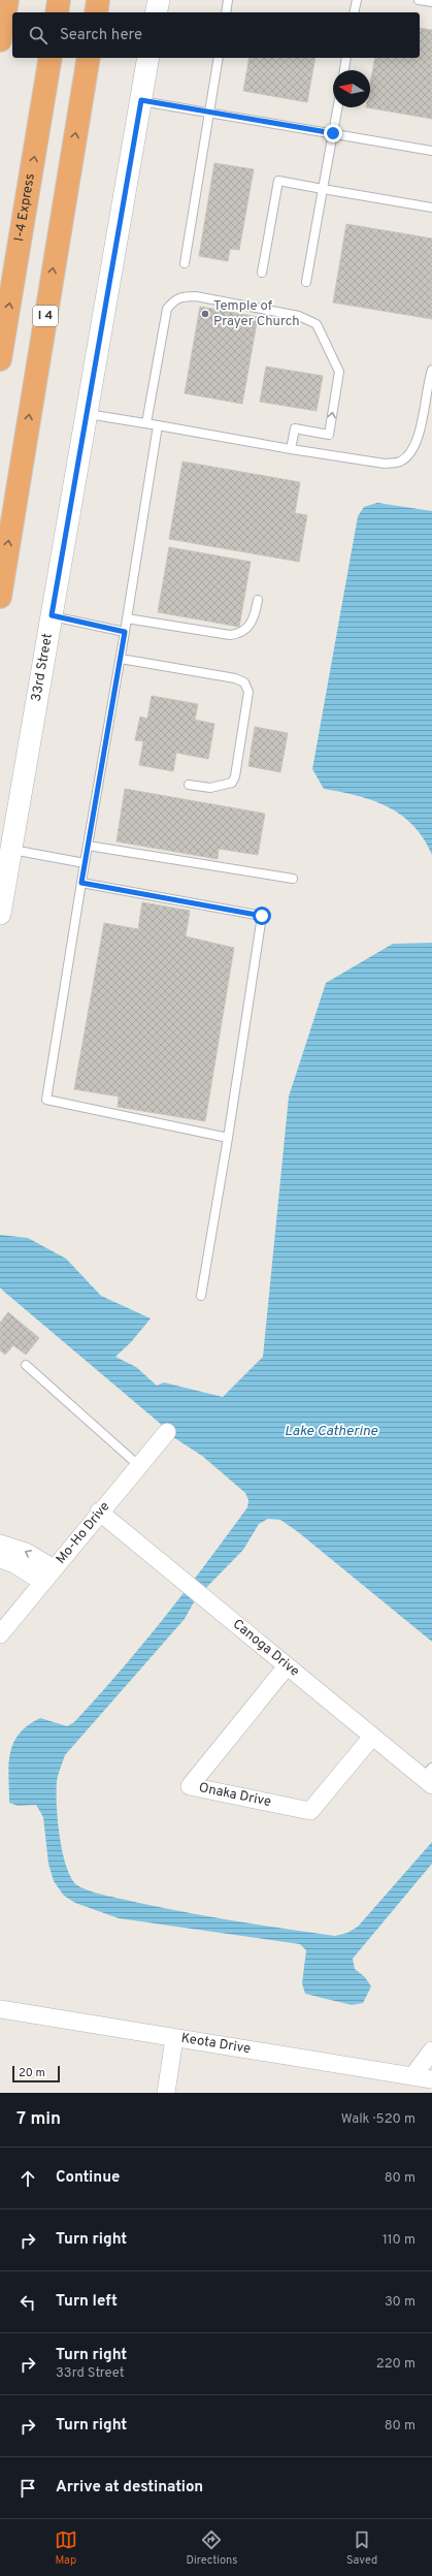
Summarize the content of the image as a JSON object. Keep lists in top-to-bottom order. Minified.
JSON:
{"streets":{"highway":["I-4 Express","I 4"],"street":["33rd Street","Mo-Ho Drive","Canoga Drive","Onaka Drive","Keota Drive"]},"crossings":[["Mo-Ho Drive","Canoga Drive"],["Canoga Drive","Onaka Drive"]],"water":["Lake Catherine"],"places":["Temple of Prayer Church"],"scale_bar":"20 m","north":"left","page":{"search":"Search here","scale":"20 m","heading":["7 min","Walk · 520 m"],"list":[["Continue","80 m"],["Turn right","110 m"],["Turn left","30 m"],["Turn right","33rd Street","220 m"],["Turn right","80 m"],"Arrive at destination"],"nav":["Map","Directions","Saved"]}}
